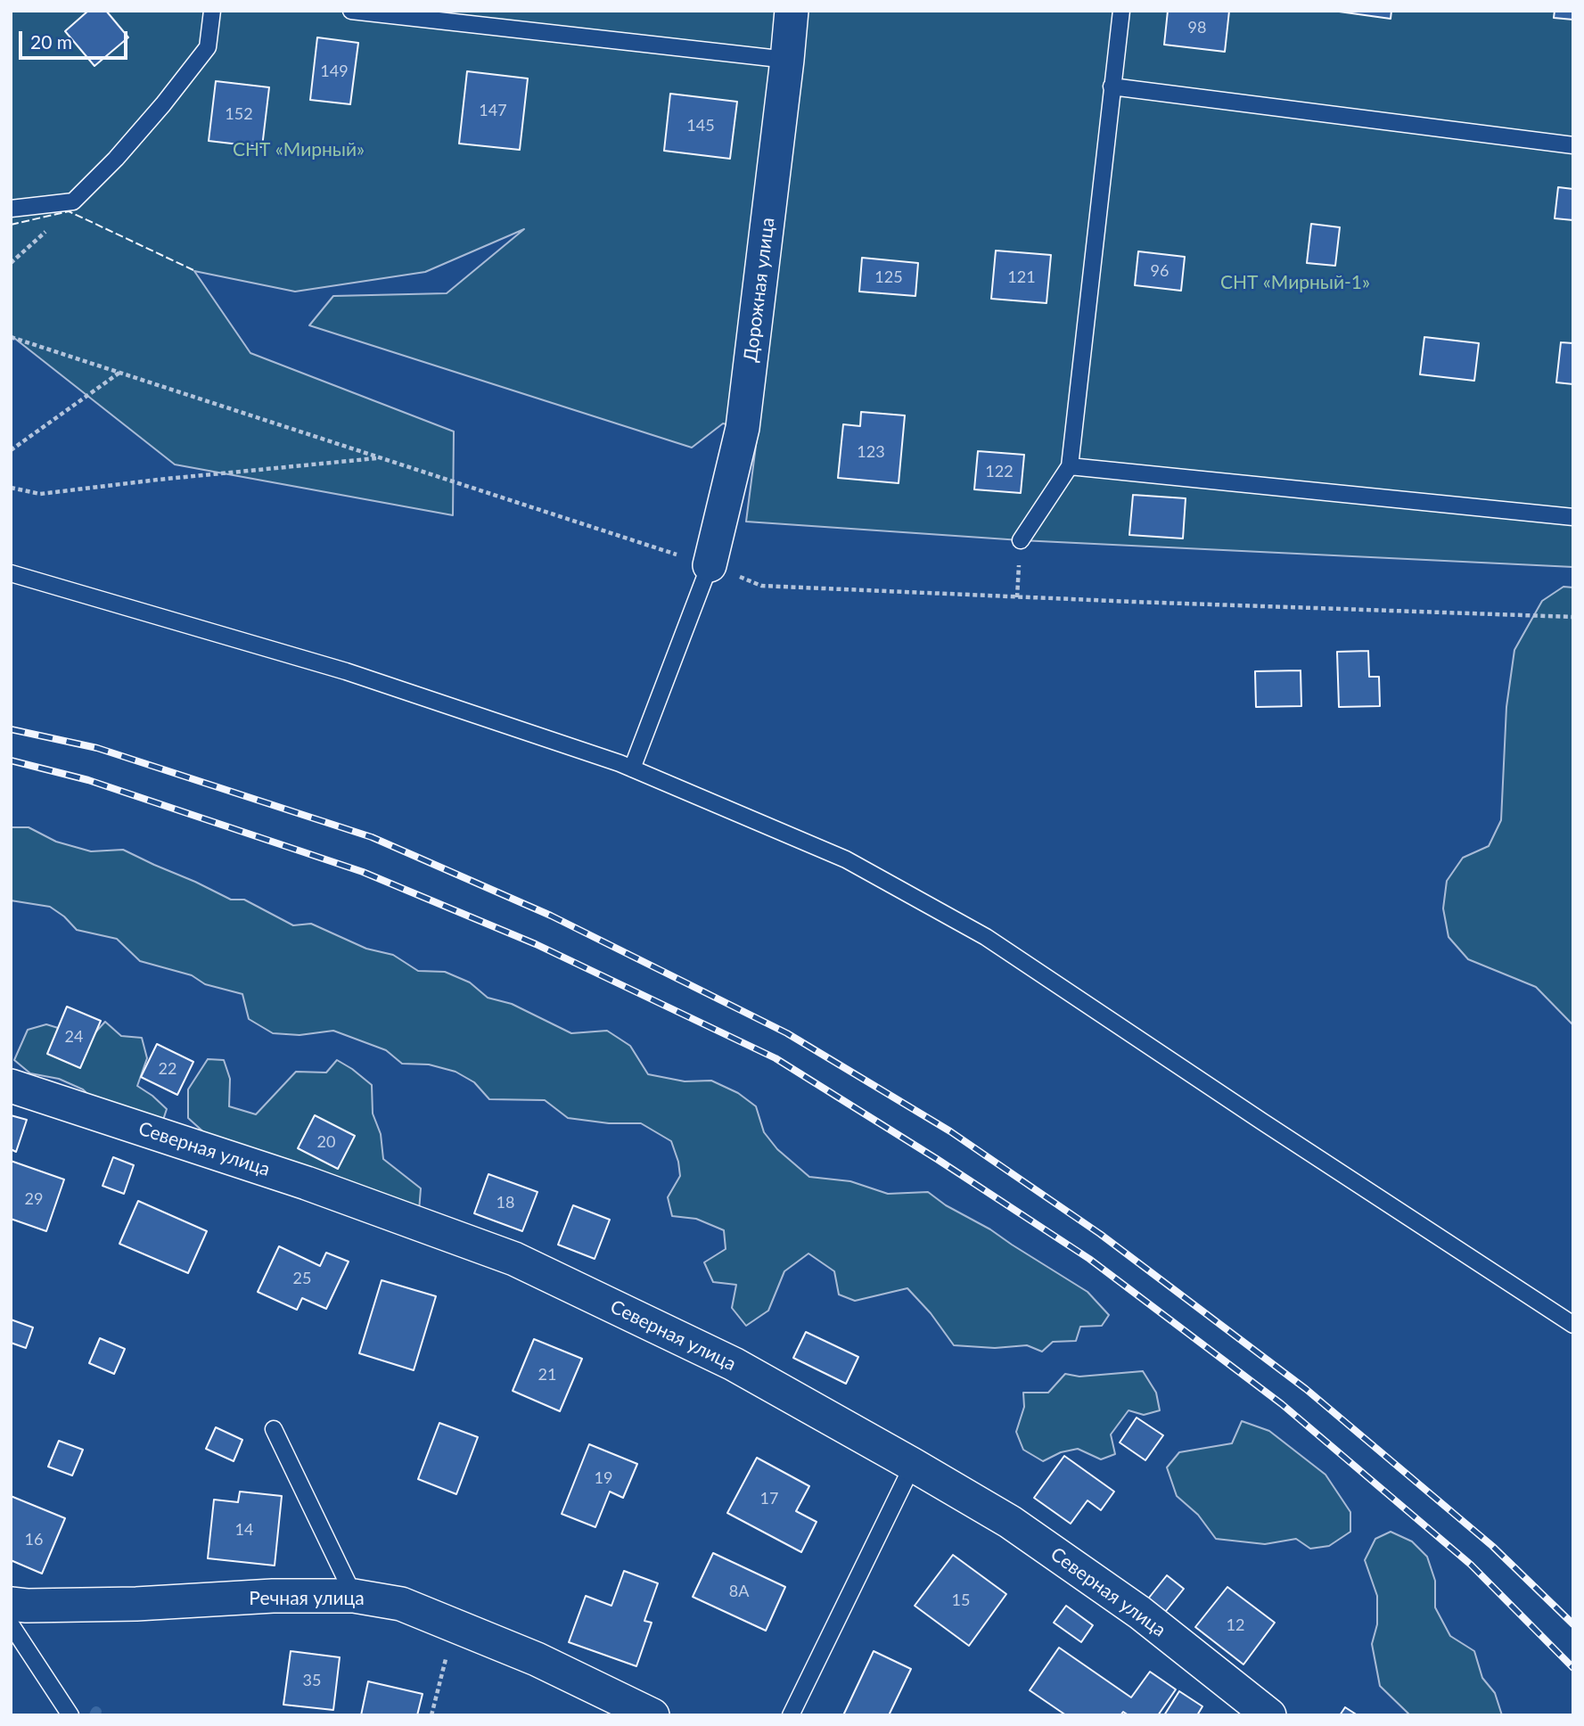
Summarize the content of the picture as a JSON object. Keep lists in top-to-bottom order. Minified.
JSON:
{"streets":{"street":["Дорожная улица","Северная улица","Речная улица"]},"parks":["СНТ «Мирный»","СНТ «Мирный-1»"],"house_numbers":["98","149","147","152","145","96","125","121","123","122","24","22","20","29","18","25","21","19","17","14","16","8А","15","12","35"],"scale_bar":"20 m"}
